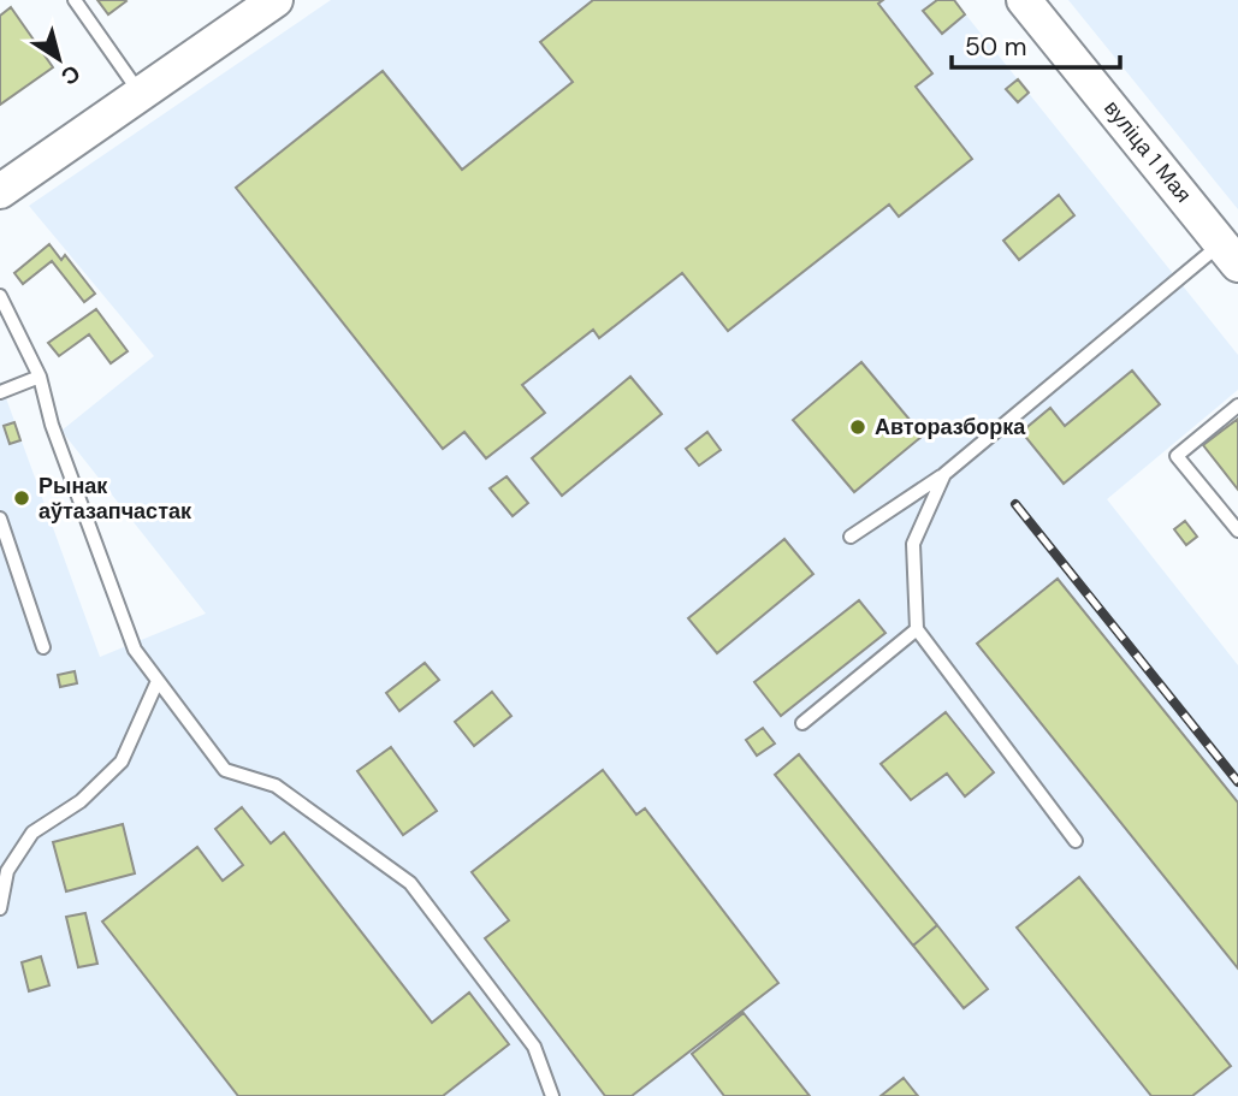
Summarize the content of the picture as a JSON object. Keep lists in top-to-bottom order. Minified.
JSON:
{"streets":{"street":["вуліца 1 Мая"]},"places":["Авторазборка","Рынак аўтазапчастак"],"scale_bar":"50 m","north":"bottom right"}
